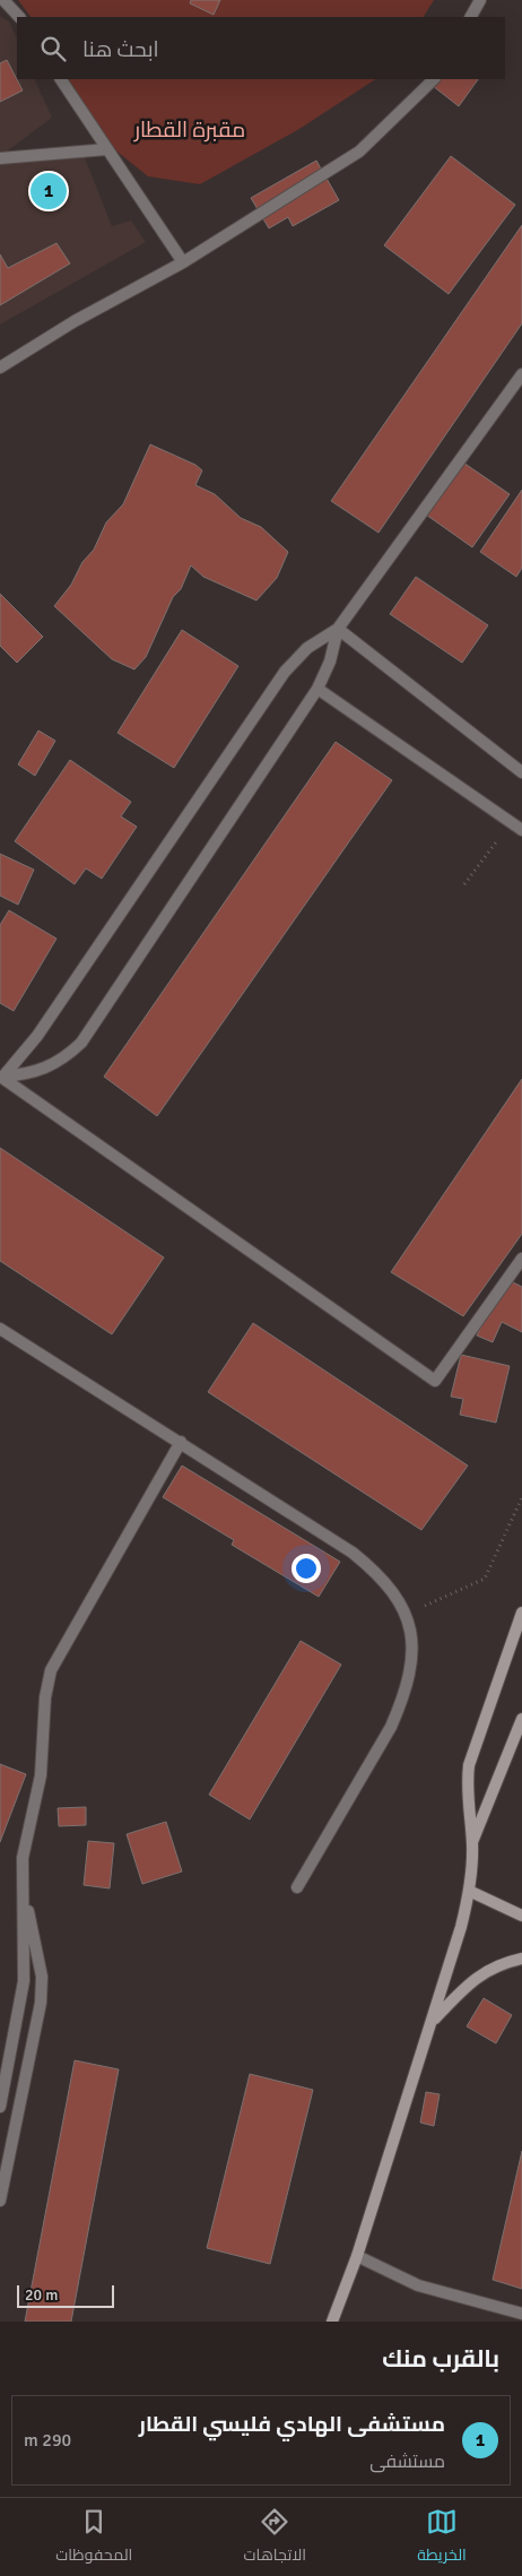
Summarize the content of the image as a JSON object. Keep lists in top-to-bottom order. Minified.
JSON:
{"parks":["مقبرة القطار"],"scale_bar":"20 m","page":{"search":"ابحث هنا","pins":"1","scale":"20 m","heading":"بالقرب منك","list":[{"mark":"1","name":"مستشفى الهادي فليسي القطار","note":"مستشفى","value":"290 m"}],"nav":["الخريطة","الاتجاهات","المحفوظات"]}}
